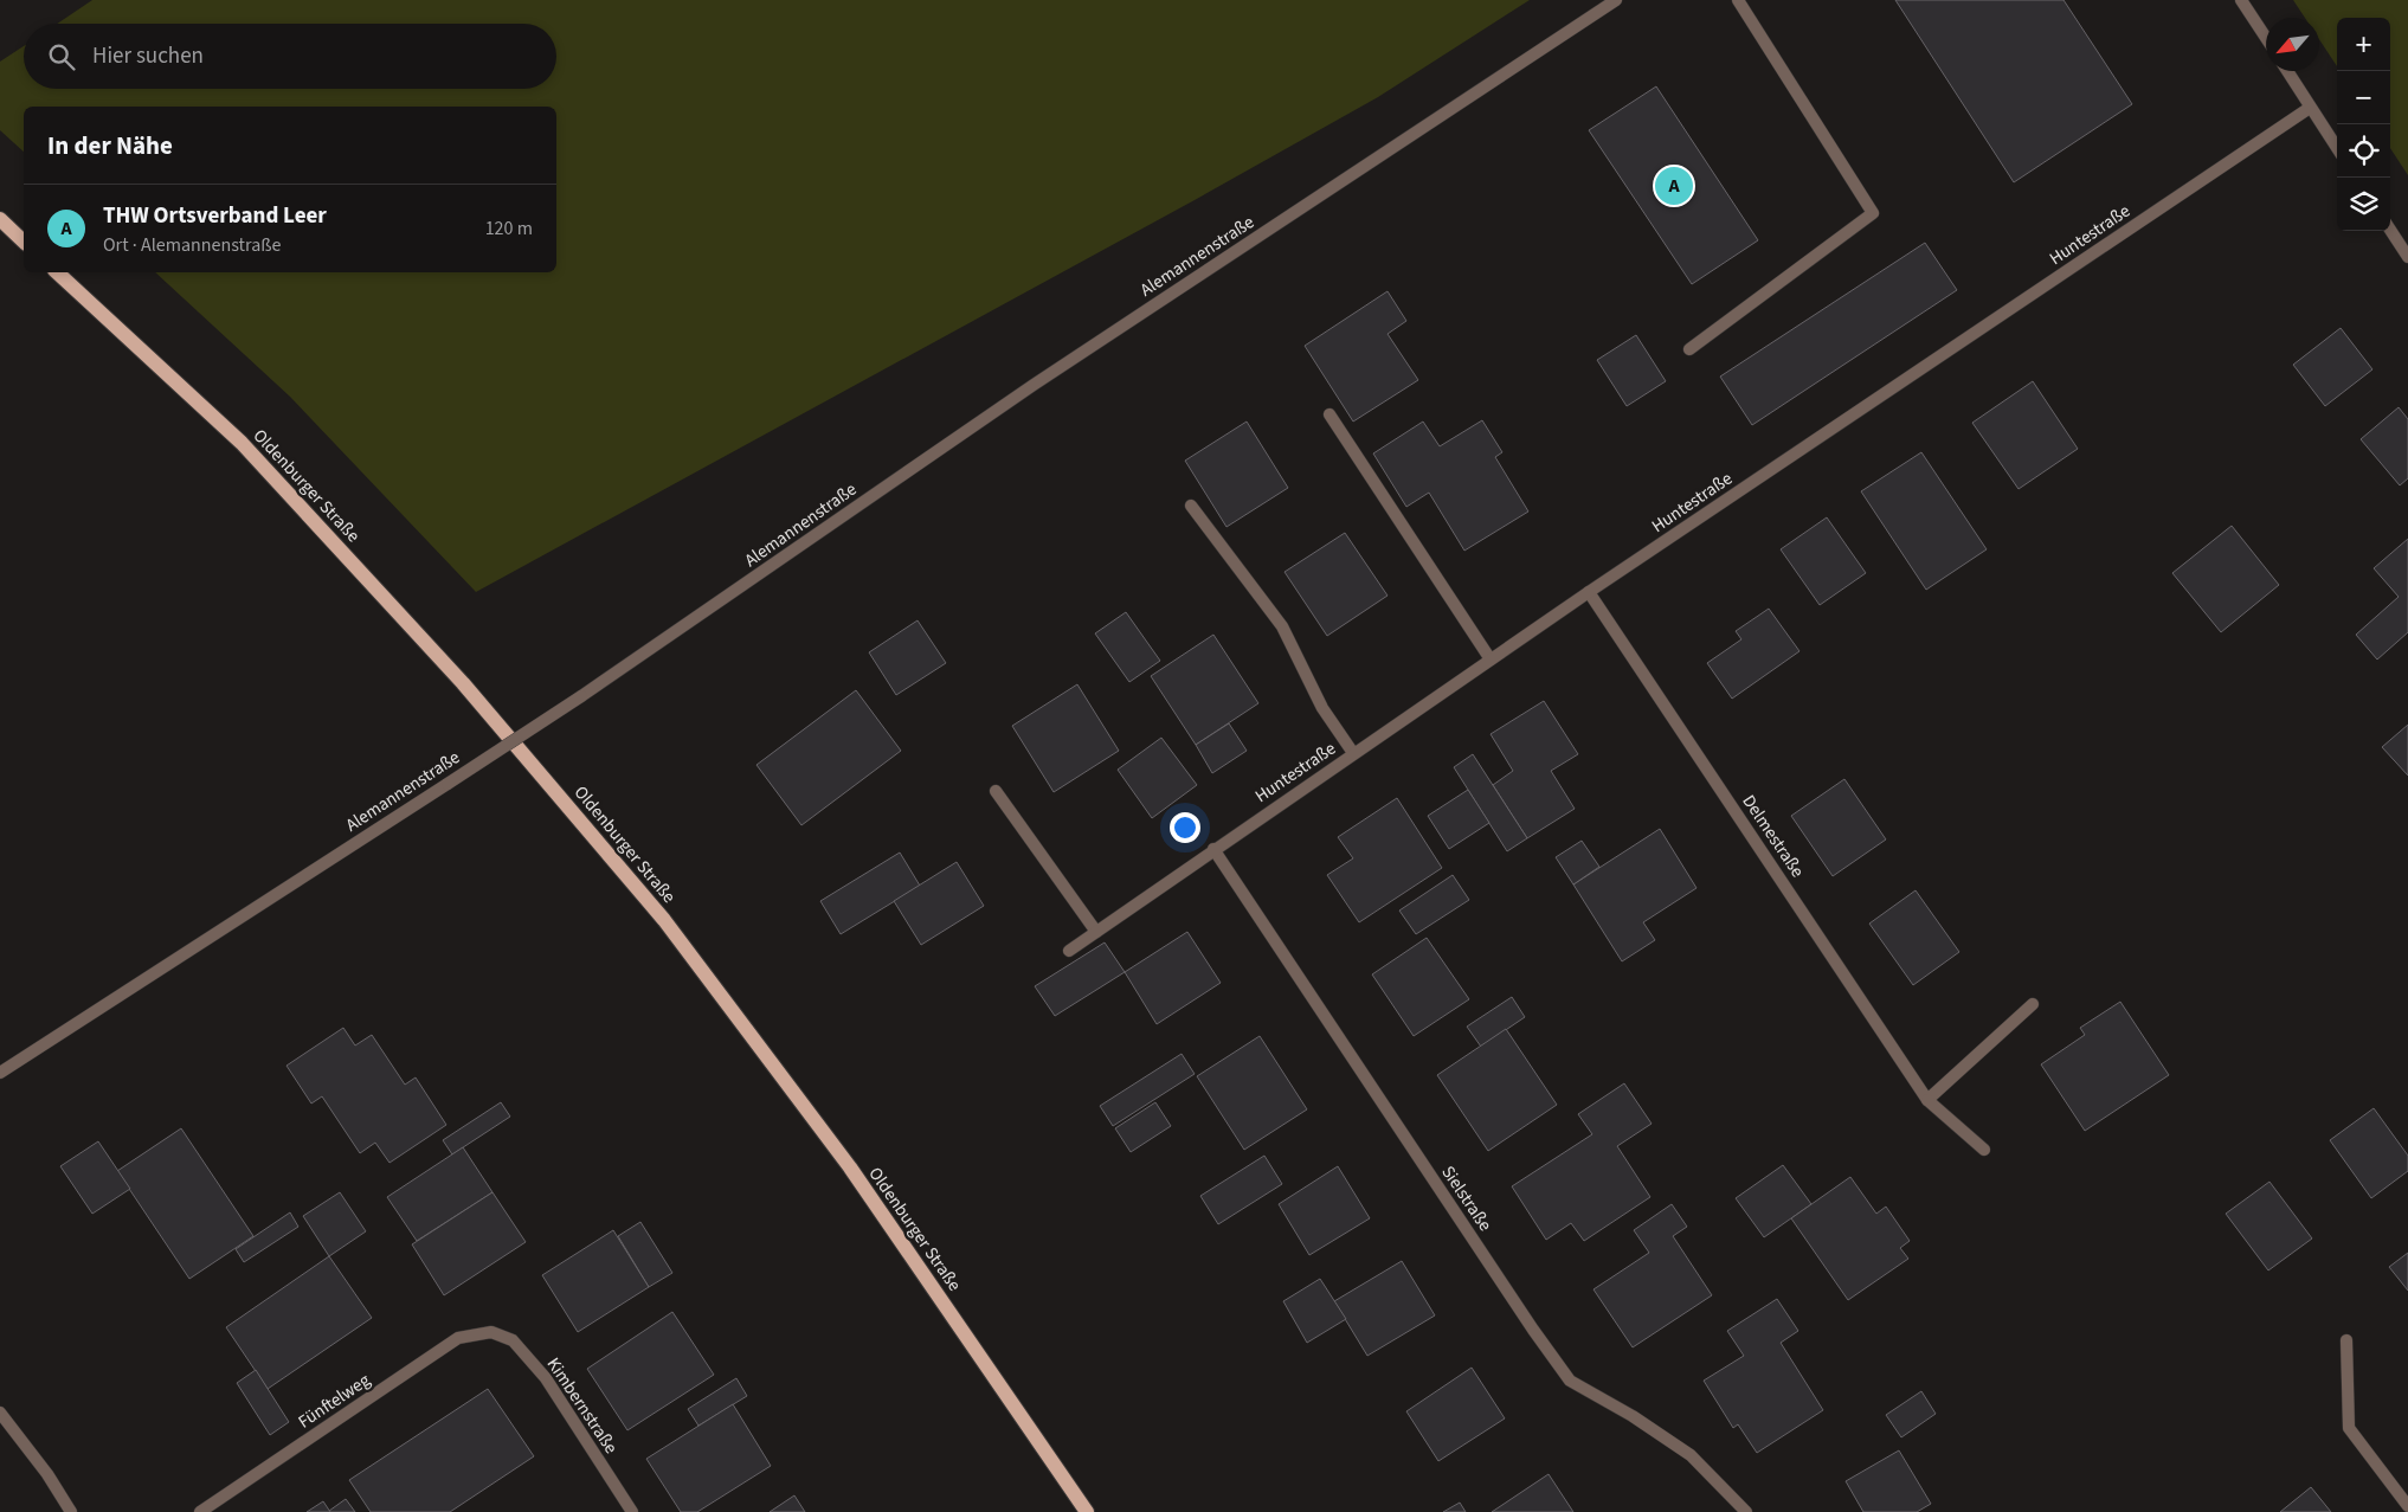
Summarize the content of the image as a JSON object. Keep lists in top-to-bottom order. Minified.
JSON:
{"streets":{"main road":["Oldenburger Straße"],"street":["Huntestraße","Alemannenstraße","Delmestraße","Sielstraße","Fünftelweg","Kimbernstraße"]},"crossings":[["Huntestraße","Delmestraße"],["Huntestraße","Sielstraße"],["Fünftelweg","Kimbernstraße"]],"north":"bottom left","page":{"map_buttons":["+","−"],"search":"Hier suchen","heading":"In der Nähe","pins":"A","list":[{"mark":"A","name":"THW Ortsverband Leer","note":"Ort · Alemannenstraße","value":"120 m"}]}}
